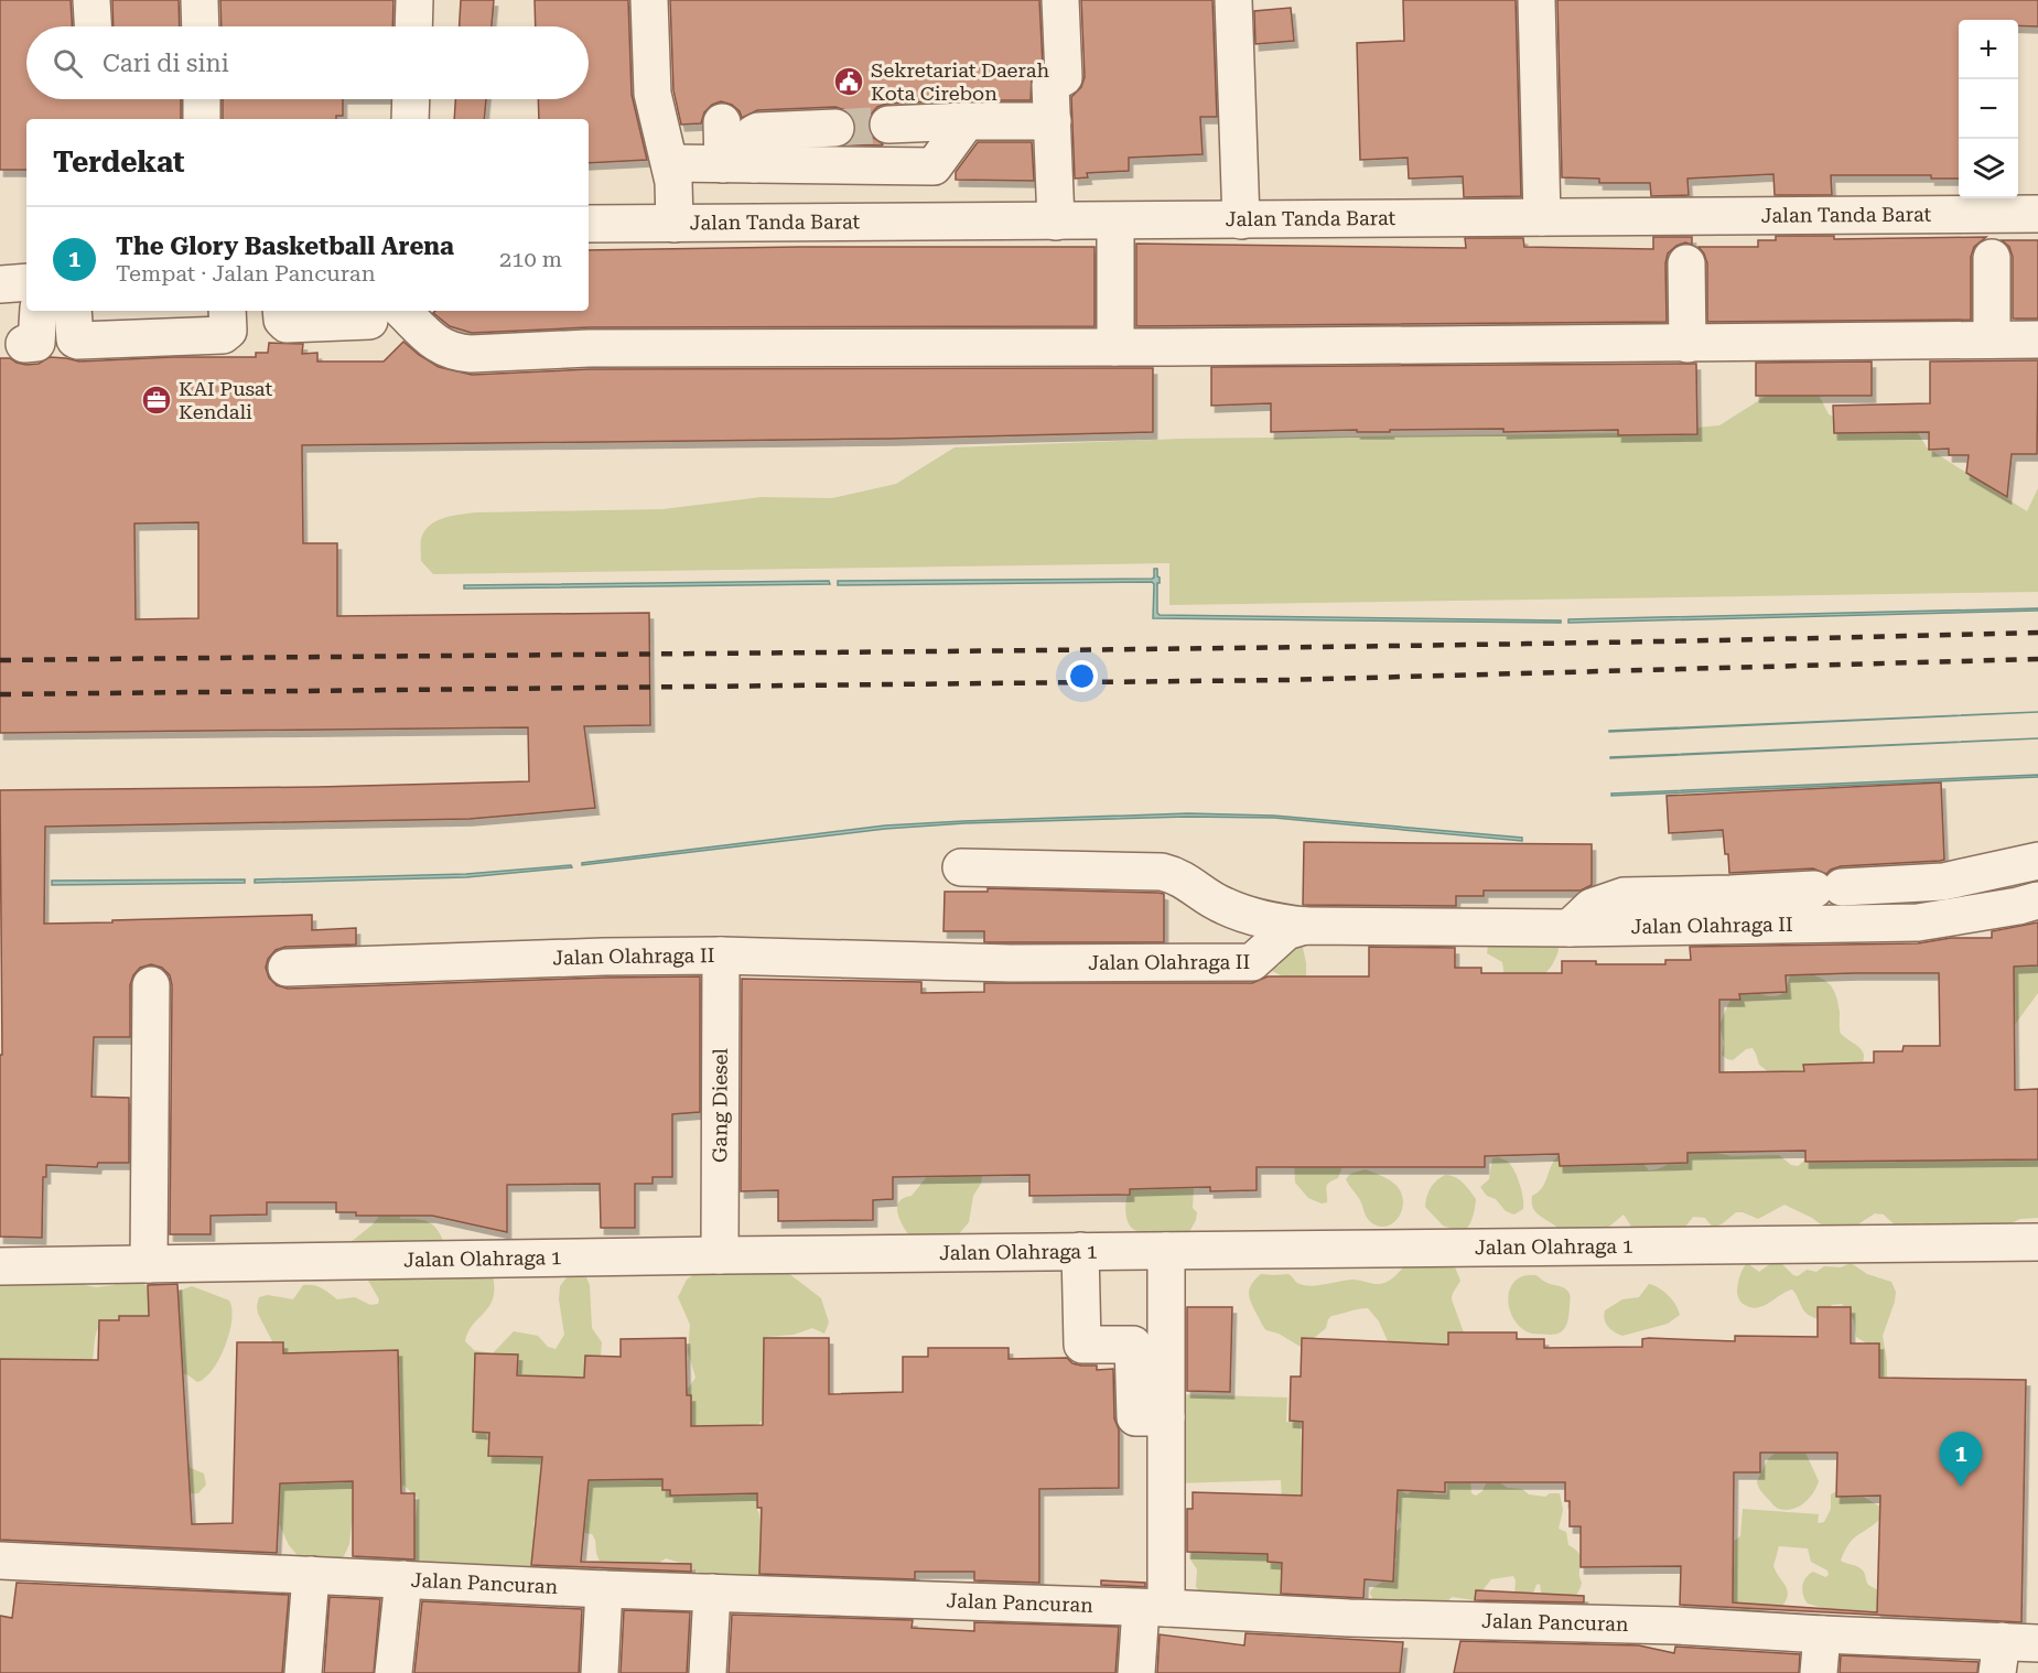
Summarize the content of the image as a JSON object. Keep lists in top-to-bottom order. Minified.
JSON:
{"streets":{"street":["Jalan Tanda Barat","Jalan Olahraga II","Gang Diesel","Jalan Olahraga 1","Jalan Pancuran"]},"crossings":[["Jalan Olahraga II","Gang Diesel"],["Gang Diesel","Jalan Olahraga 1"]],"places":{"public building":["Sekretariat Daerah Kota Cirebon"],"office":["KAI Pusat Kendali"]},"page":{"map_buttons":["+","−"],"search":"Cari di sini","heading":"Terdekat","list":[{"mark":"1","name":"The Glory Basketball Arena","note":"Tempat · Jalan Pancuran","value":"210 m"}],"pins":"1"}}
